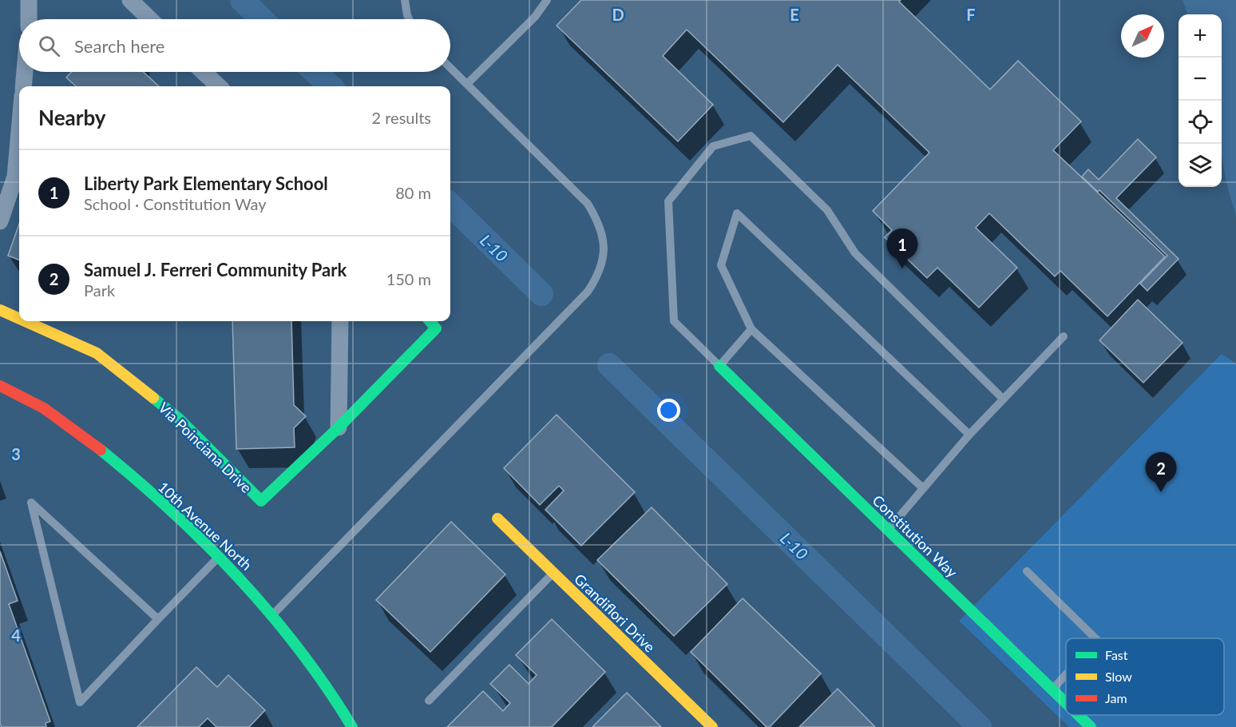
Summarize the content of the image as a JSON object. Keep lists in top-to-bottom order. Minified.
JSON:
{"streets":{"street":["Via Poinciana Drive","10th Avenue North","Constitution Way","Grandiflori Drive"]},"water":["L-10"],"legend":["Fast","Slow","Jam"],"north":"top right","page":{"map_buttons":["+","−"],"search":"Search here","heading":["Nearby","2 results"],"list":[{"mark":"1","name":"Liberty Park Elementary School","note":"School · Constitution Way","value":"80 m"},{"mark":"2","name":"Samuel J. Ferreri Community Park","note":"Park","value":"150 m"}],"pins":["1","2"]},"grid":{"columns":["D","E","F"],"rows":["3","4"]}}
